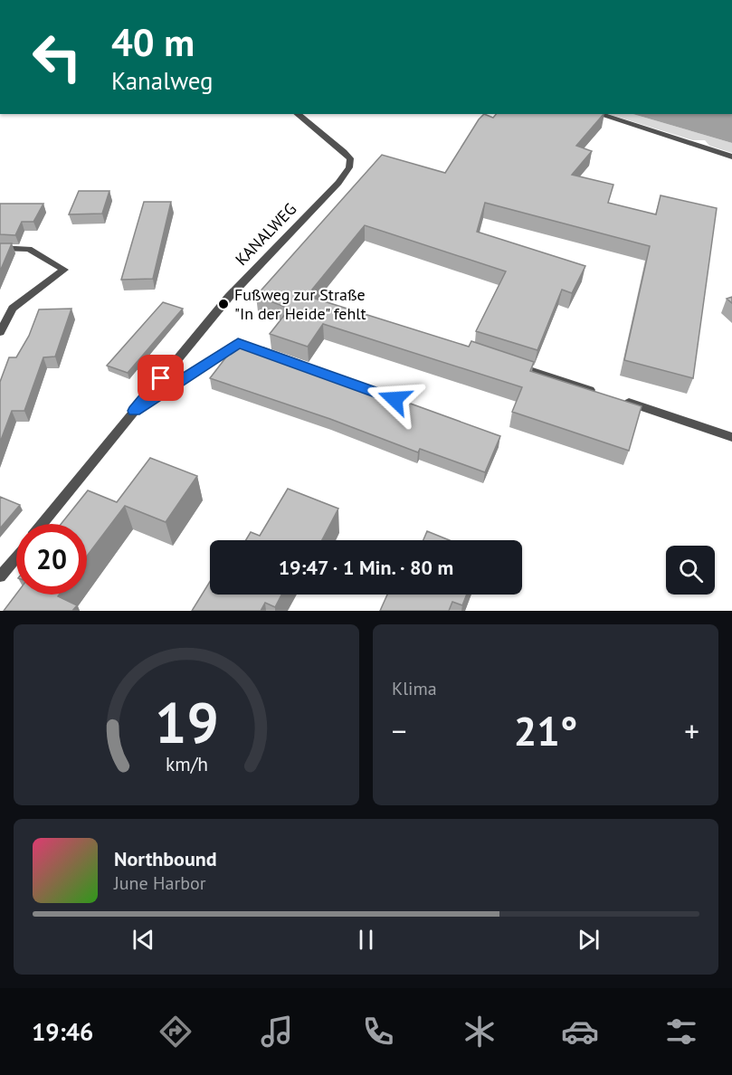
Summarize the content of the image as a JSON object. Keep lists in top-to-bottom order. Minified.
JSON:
{"streets":{"lane":["KANALWEG"]},"places":["Fußweg zur Straße \"In der Heide\" fehlt"],"page":{"turn":["40 m","Kanalweg"],"limit":"20","trip":"19:47 · 1 Min. · 80 m","tile":"Klima","heat":["−","21°","+"],"song":["Northbound","June Harbor"],"tabs":"19:46","gauge":["19","km/h"]}}
